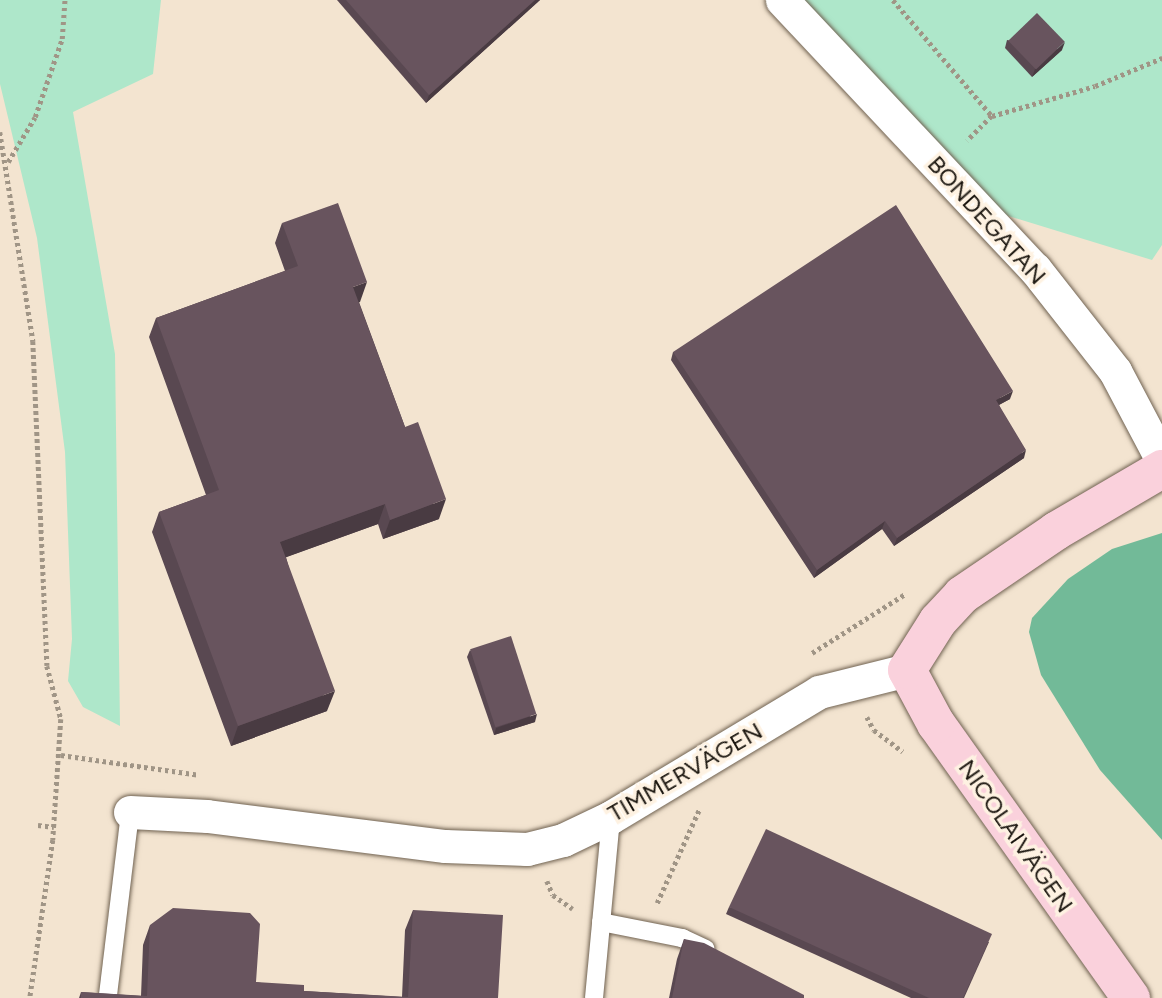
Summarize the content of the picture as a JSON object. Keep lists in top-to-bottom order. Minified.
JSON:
{"streets":{"street":["BONDEGATAN","TIMMERVÄGEN","NICOLAIVÄGEN"]},"crossings":[["TIMMERVÄGEN","NICOLAIVÄGEN"]]}
